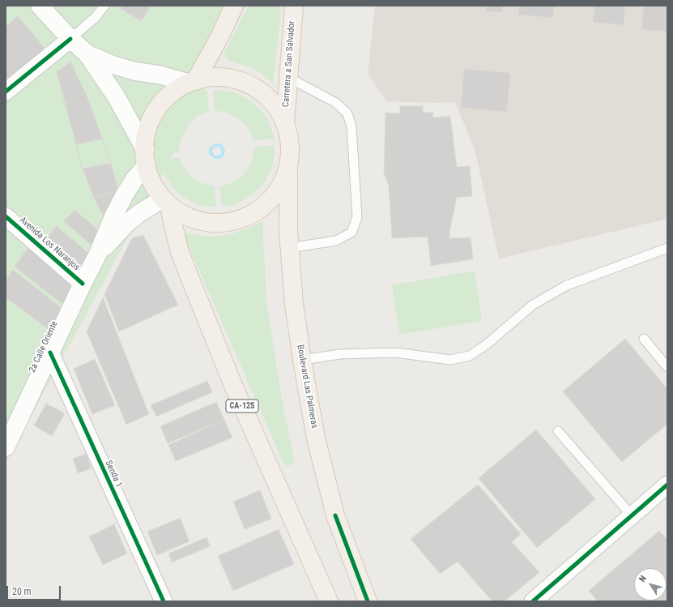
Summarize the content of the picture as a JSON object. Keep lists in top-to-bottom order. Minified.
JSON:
{"streets":{"main road":["Carretera a San Salvador","2a Calle Oriente","Boulevard Las Palmeras","CA-12S"],"street":["Avenida Los Naranjos","Senda 1"]},"crossings":[["Avenida Los Naranjos","2a Calle Oriente"],["2a Calle Oriente","CA-12S"],["2a Calle Oriente","Senda 1"]],"scale_bar":"20 m","north":"top left"}
